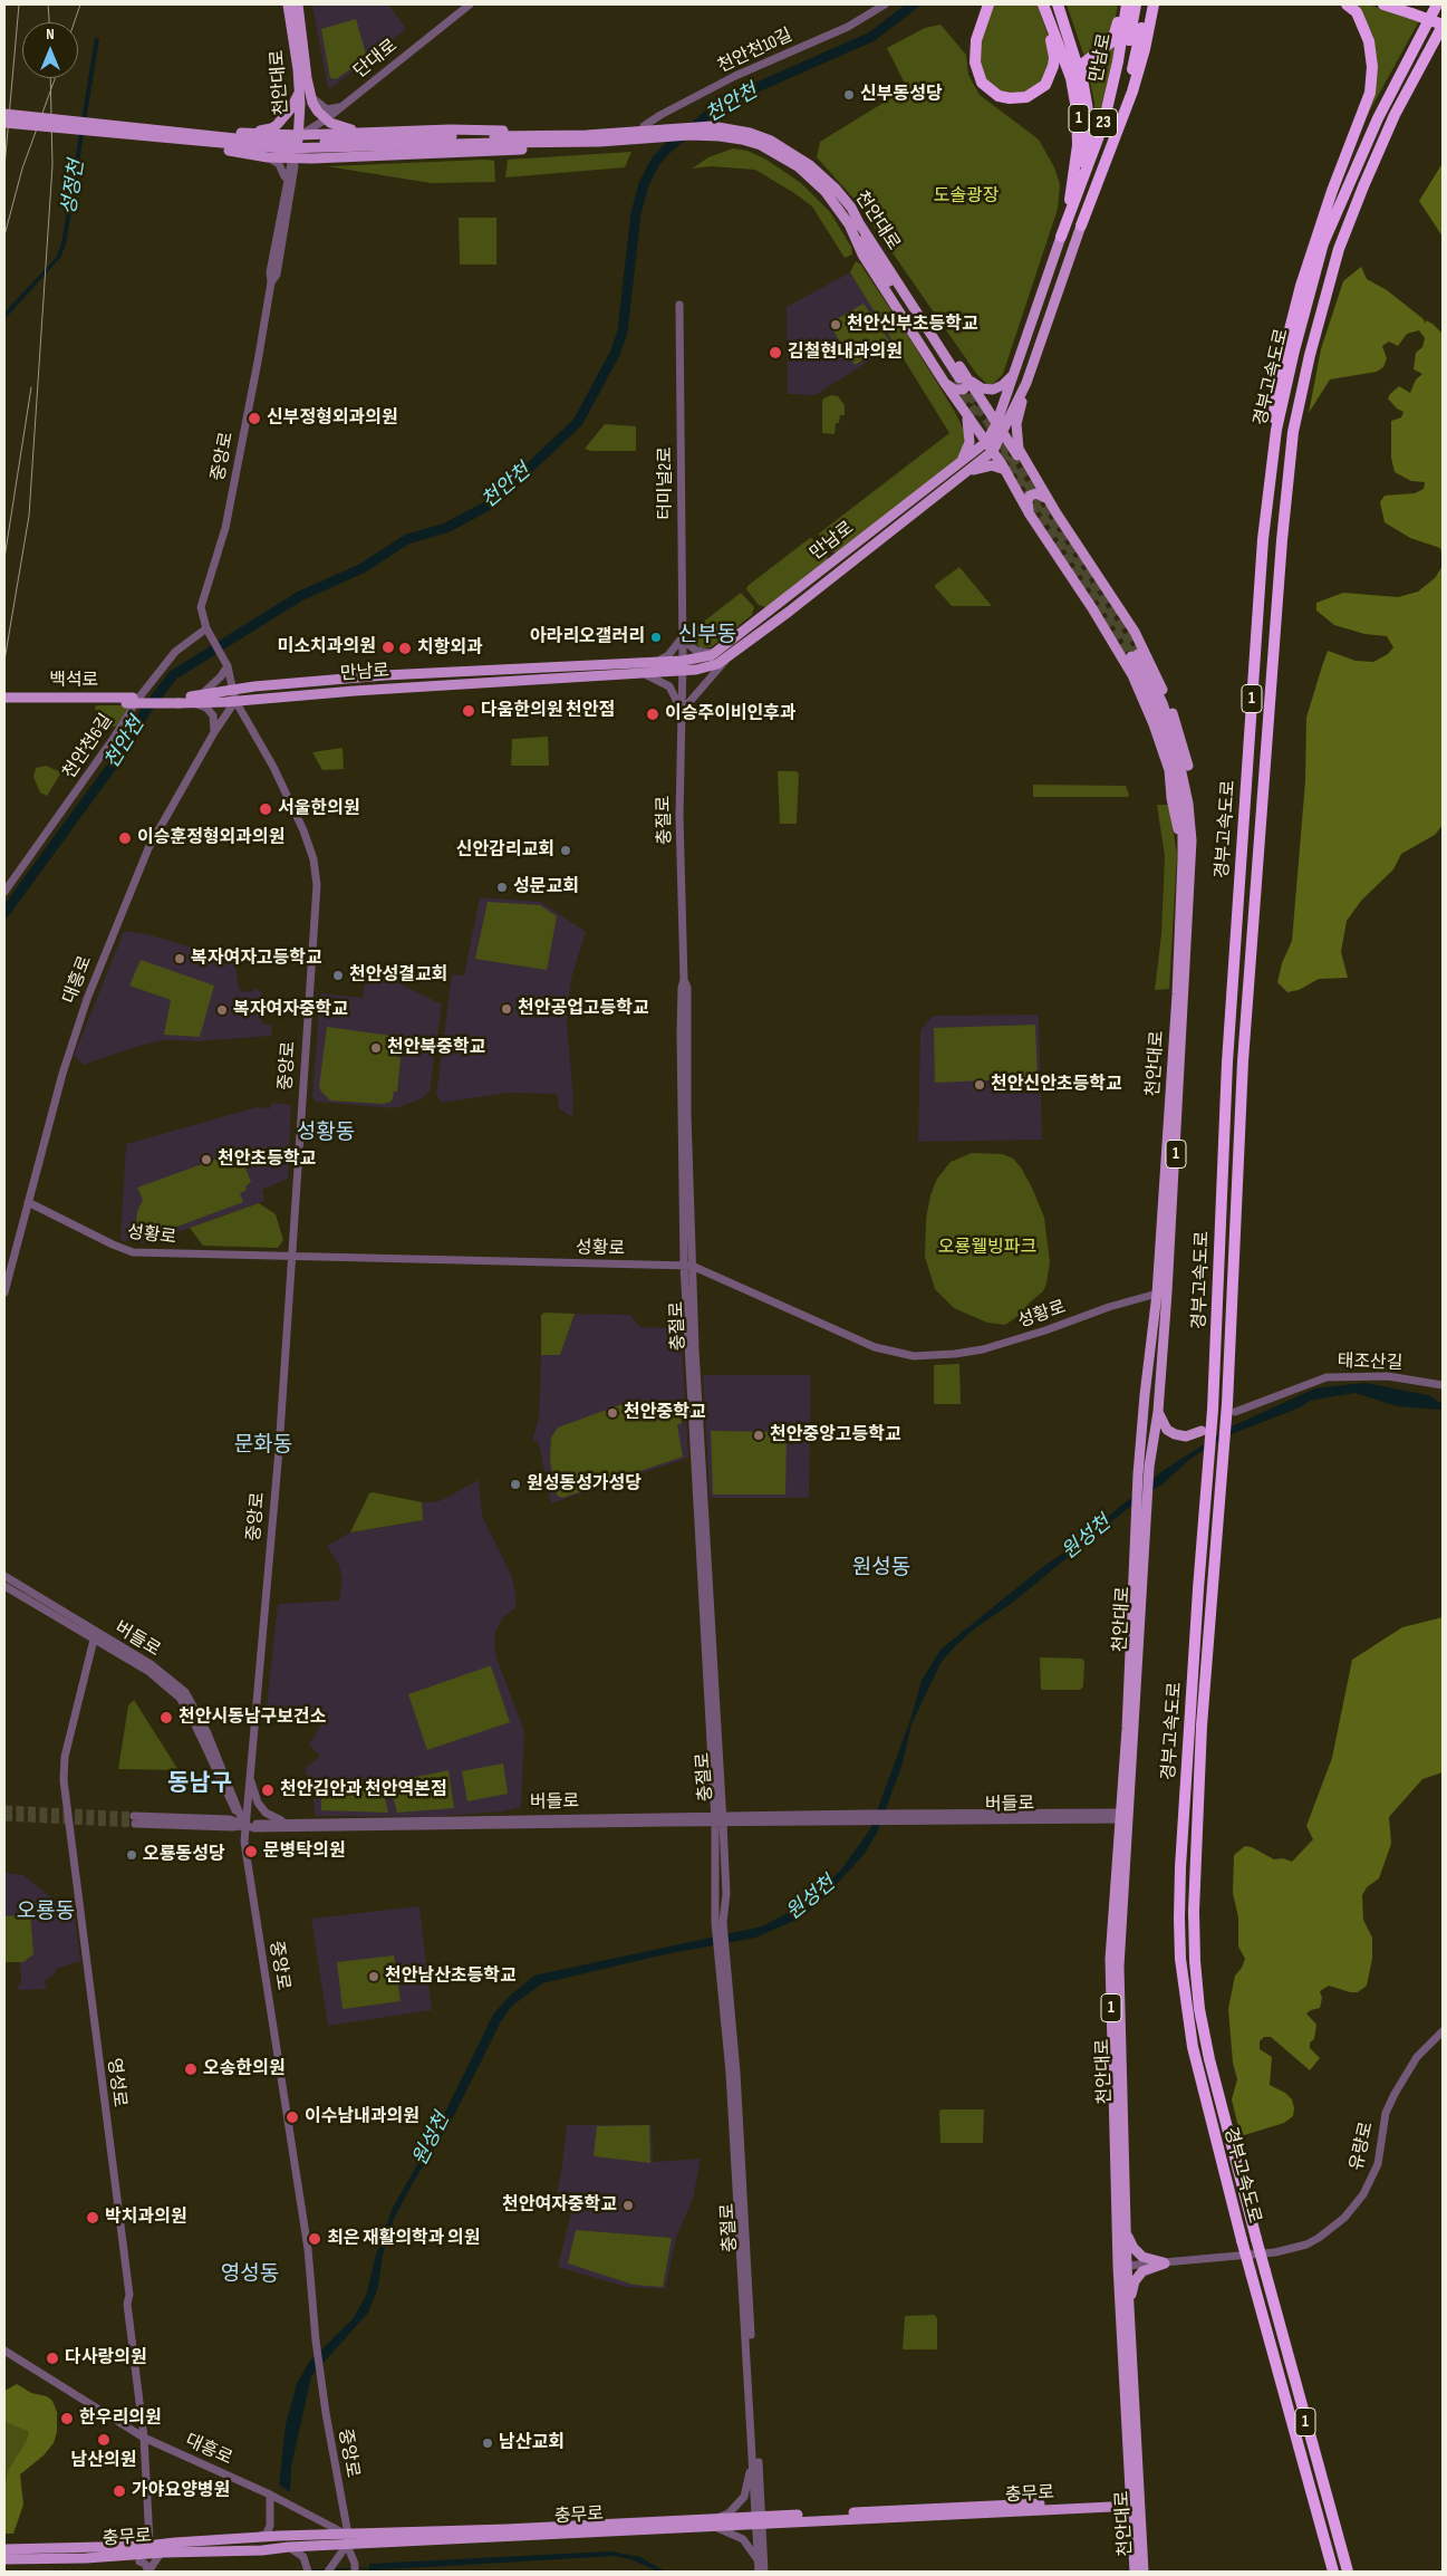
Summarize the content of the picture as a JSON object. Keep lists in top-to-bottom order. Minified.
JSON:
{"streets":{"highway":["만남로","1","23","경부고속도로"],"main road":["천안대로","백석로","충무로"],"street":["천안천10길","단대로","중앙로","터미널2로","천안천6길","충절로","대흥로","성황로","태조산길","버들로","영성로","유량로"]},"crossings":[["만남로","1"],["만남로","중앙로"],["만남로","터미널2로"],["만남로","충절로"],["만남로","대흥로"],["단대로","천안대로"],["천안대로","1"],["천안대로","중앙로"],["천안대로","성황로"],["천안대로","버들로"],["천안대로","유량로"],["천안대로","충무로"],["경부고속도로","태조산길"],["중앙로","천안천6길"],["중앙로","대흥로"],["중앙로","성황로"],["중앙로","버들로"],["중앙로","충무로"],["터미널2로","충절로"],["충절로","성황로"],["충절로","버들로"],["충절로","충무로"],["대흥로","성황로"],["대흥로","영성로"],["대흥로","충무로"],["버들로","영성로"]],"districts":["신부동","성황동","문화동","원성동","동남구","오룡동","영성동"],"water":["천안천","성정천","원성천"],"parks":["도솔광장","오룡웰빙파크"],"places":["신부동성당","천안신부초등학교","김철현내과의원","신부정형외과의원","아라리오갤러리","미소치과의원","치항외과","다움한의원 천안점","이승주이비인후과","서울한의원","이승훈정형외과의원","신안감리교회","성문교회","복자여자고등학교","천안성결교회","천안공업고등학교","복자여자중학교","천안북중학교","천안신안초등학교","천안초등학교","천안중학교","천안중앙고등학교","원성동성가성당","천안시동남구보건소","천안김안과 천안역본점","문병탁의원","오룡동성당","천안남산초등학교","오송한의원","이수남내과의원","천안여자중학교","박치과의원","최은 재활의학과 의원","다사랑의원","한우리의원","남산의원","남산교회","가야요양병원"],"north":"top"}
